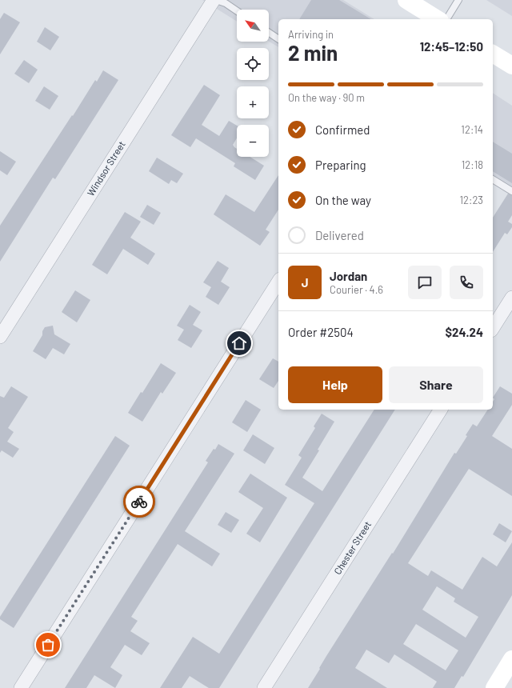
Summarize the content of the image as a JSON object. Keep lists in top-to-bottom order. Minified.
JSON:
{"streets":{"street":["Windsor Street","Chester Street"]},"north":"top left","page":{"map_buttons":["+","−"],"heading":["2 min","Arriving in","12:45–12:50"],"panel":["Jordan","Courier · 4.6","Order #2504","$24.24"],"bar":"On the way · 90 m","list":[["Confirmed","12:14"],["Preparing","12:18"],["On the way","12:23"],"Delivered"],"round":"J","buttons":["Help","Share"]}}
